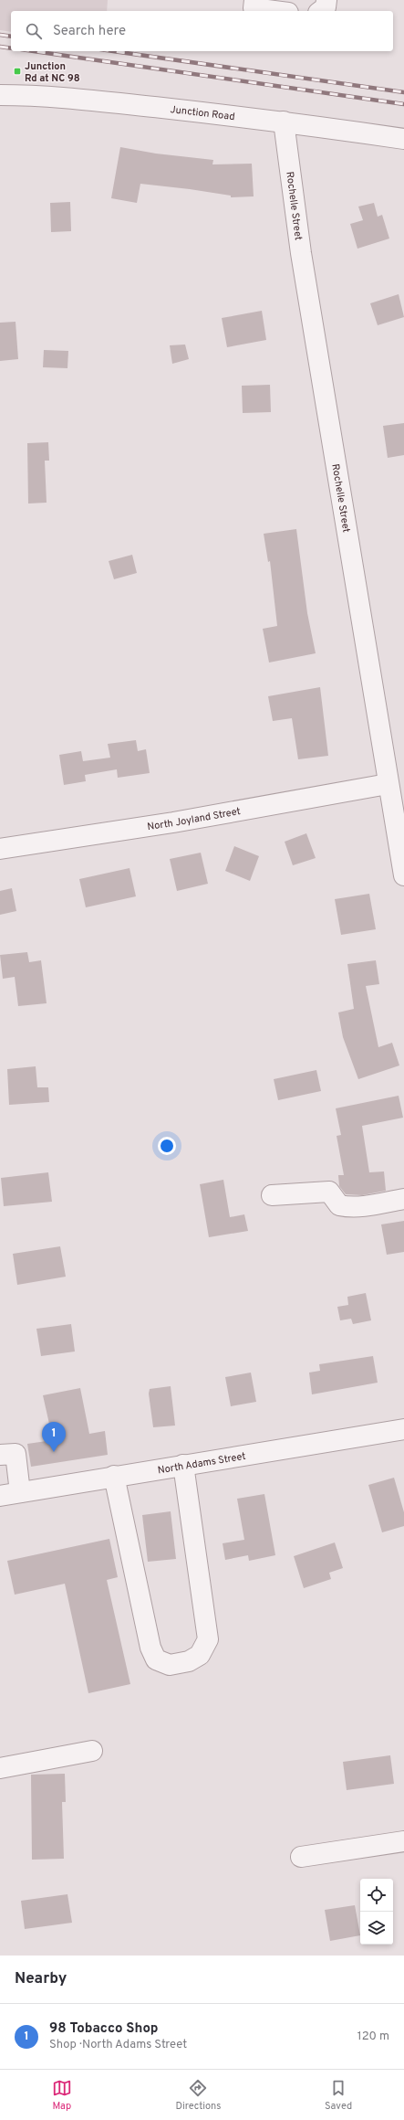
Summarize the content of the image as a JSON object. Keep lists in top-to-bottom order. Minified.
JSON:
{"streets":{"street":["Junction Road","Rochelle Street","North Joyland Street","North Adams Street"]},"crossings":[["Junction Road","Rochelle Street"],["Rochelle Street","North Joyland Street"]],"places":{"transit":["Junction Rd at NC 98"]},"page":{"search":"Search here","pins":"1","heading":"Nearby","list":[{"mark":"1","name":"98 Tobacco Shop","note":"Shop · North Adams Street","value":"120 m"}],"nav":["Map","Directions","Saved"]}}
